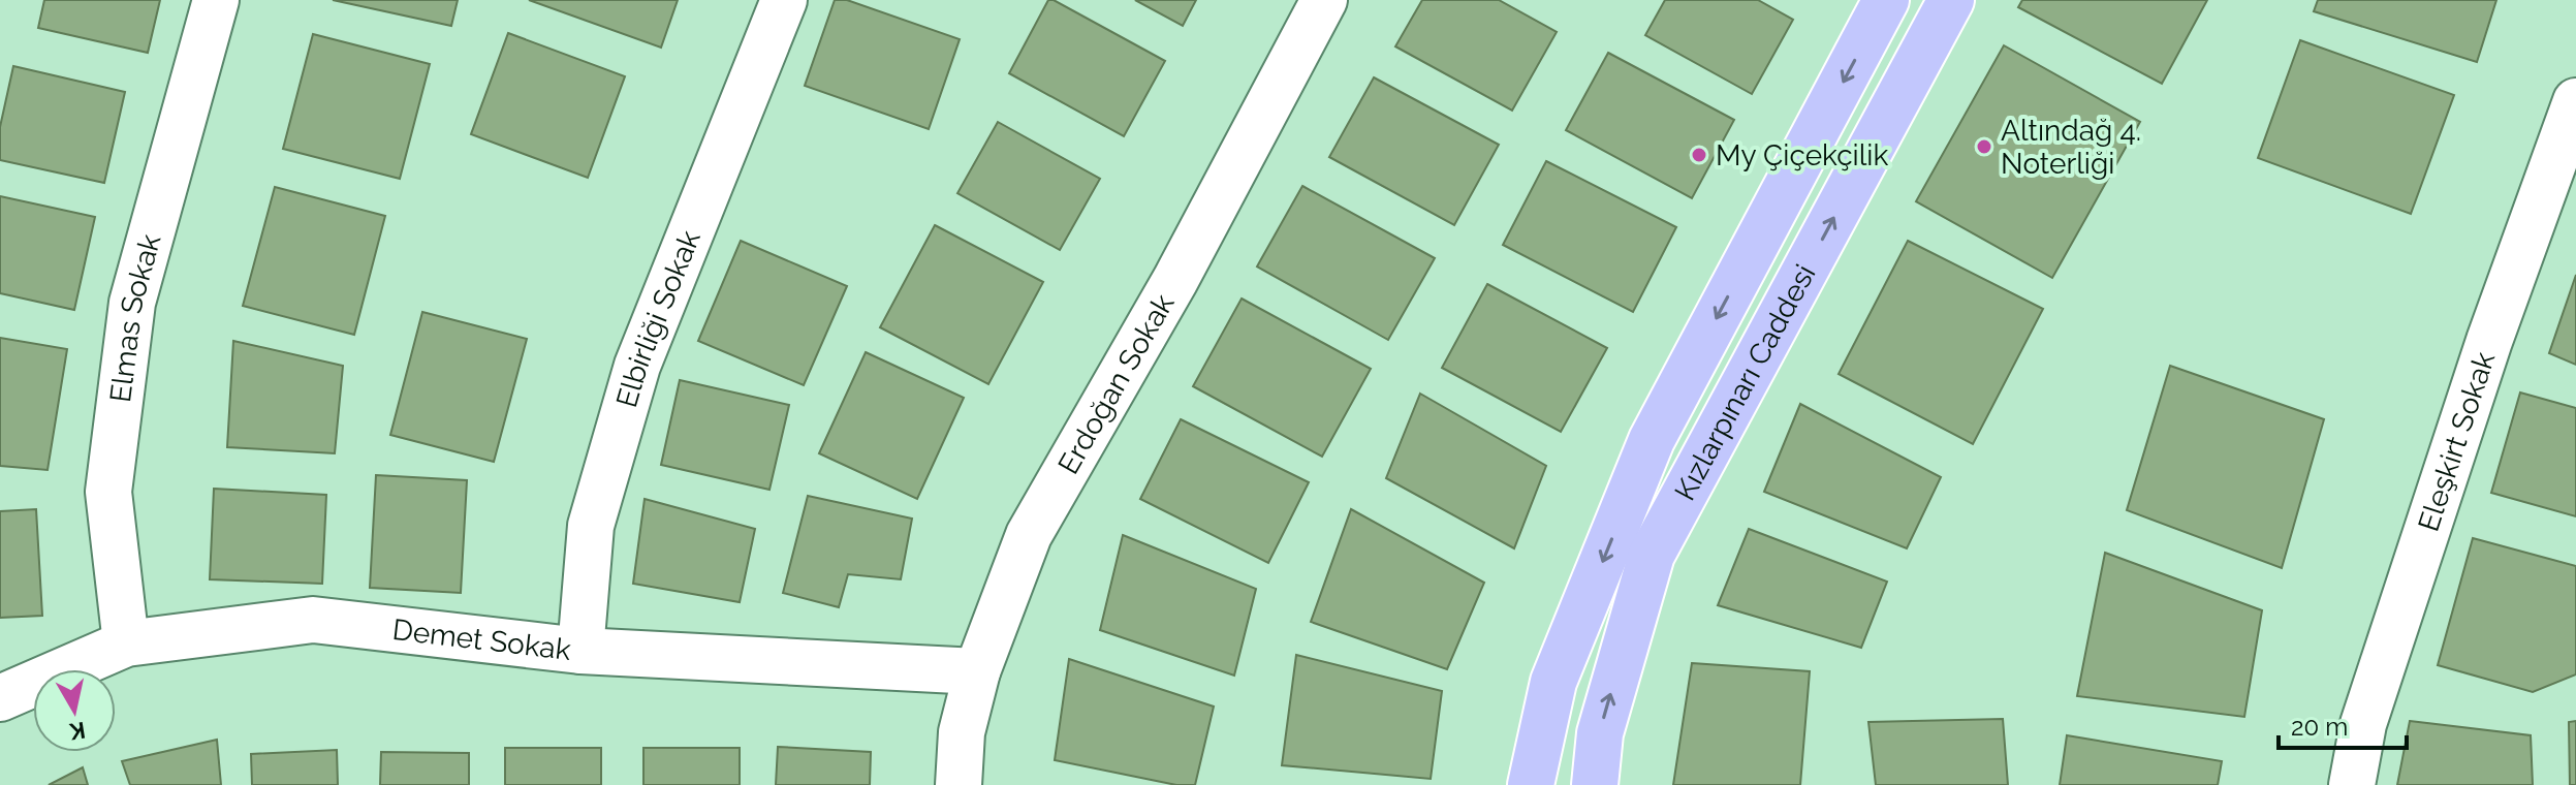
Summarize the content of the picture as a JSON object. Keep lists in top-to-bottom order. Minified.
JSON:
{"streets":{"main road":["Kızlarpınarı Caddesi"],"street":["Elmas Sokak","Elbirliği Sokak","Erdoğan Sokak","Eleşkirt Sokak","Demet Sokak"]},"crossings":[["Elmas Sokak","Demet Sokak"],["Elbirliği Sokak","Demet Sokak"],["Erdoğan Sokak","Demet Sokak"]],"places":["Altındağ 4. Noterliği","My Çiçekçilik"],"scale_bar":"20 m","north":"bottom"}
